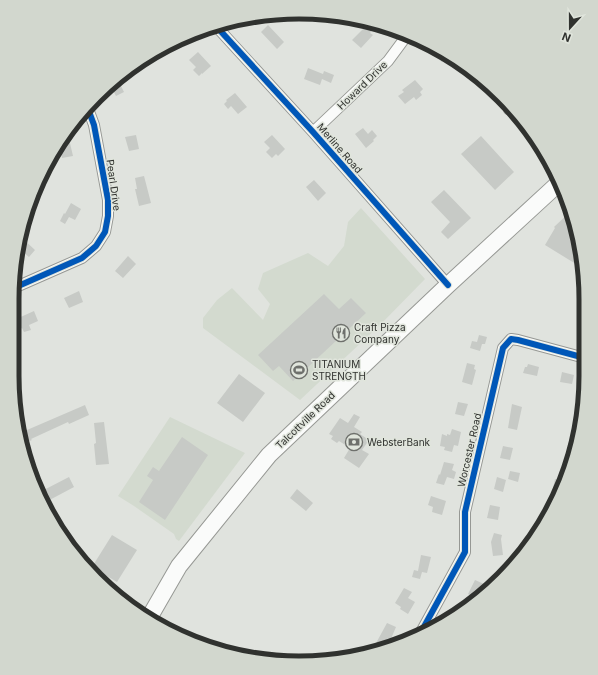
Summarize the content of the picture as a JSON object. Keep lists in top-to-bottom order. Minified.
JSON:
{"streets":{"main road":["Talcottville Road"],"street":["Howard Drive","Merline Road","Pearl Drive","Worcester Road"]},"crossings":[["Howard Drive","Merline Road"],["Merline Road","Talcottville Road"]],"places":{"restaurant":["Craft Pizza Company"],"sports":["TITANIUM STRENGTH"],"bank":["WebsterBank"]},"north":"bottom"}
